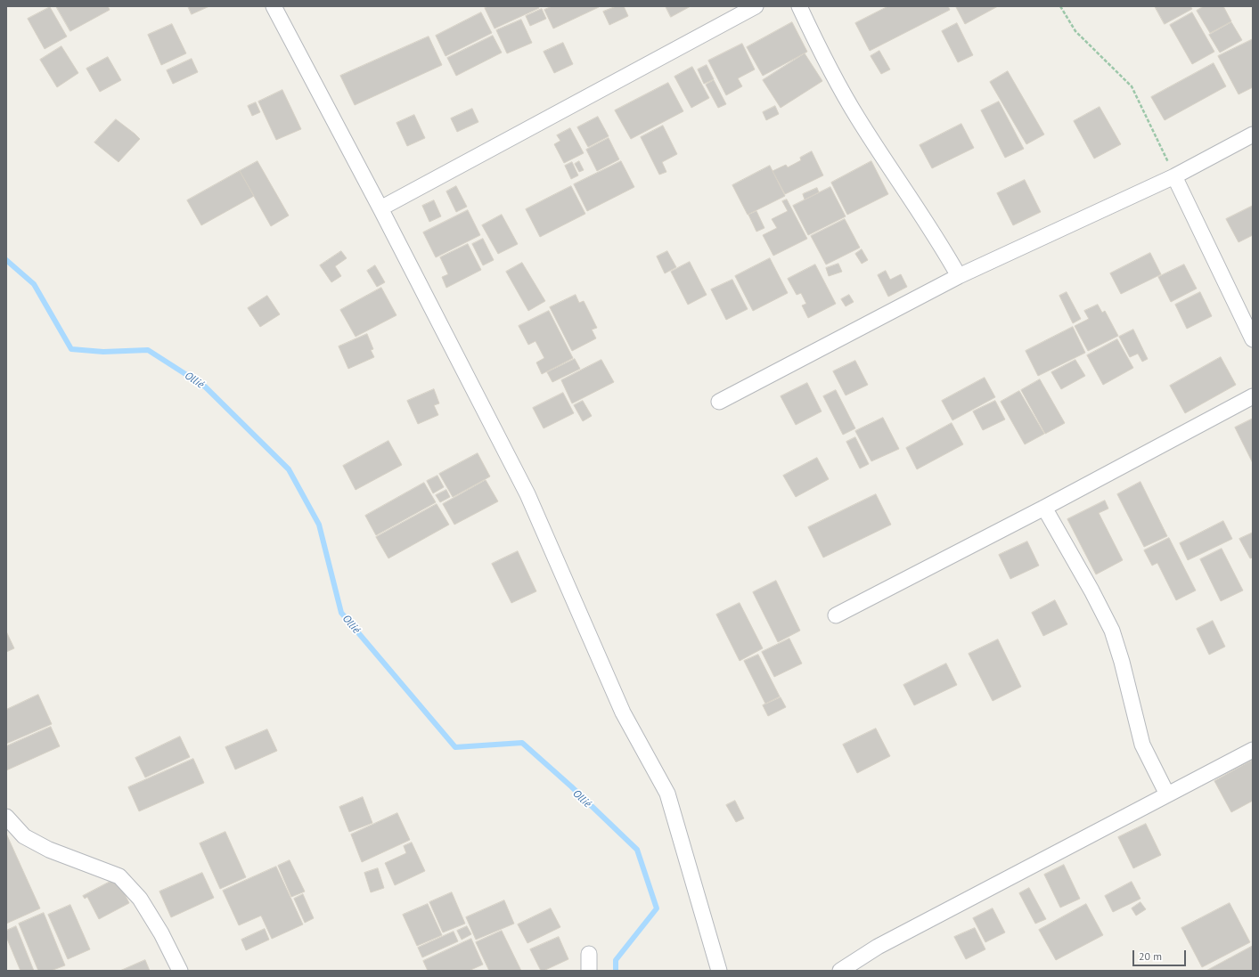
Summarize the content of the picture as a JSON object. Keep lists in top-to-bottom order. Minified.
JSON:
{"water":["Ollié"],"scale_bar":"20 m"}
